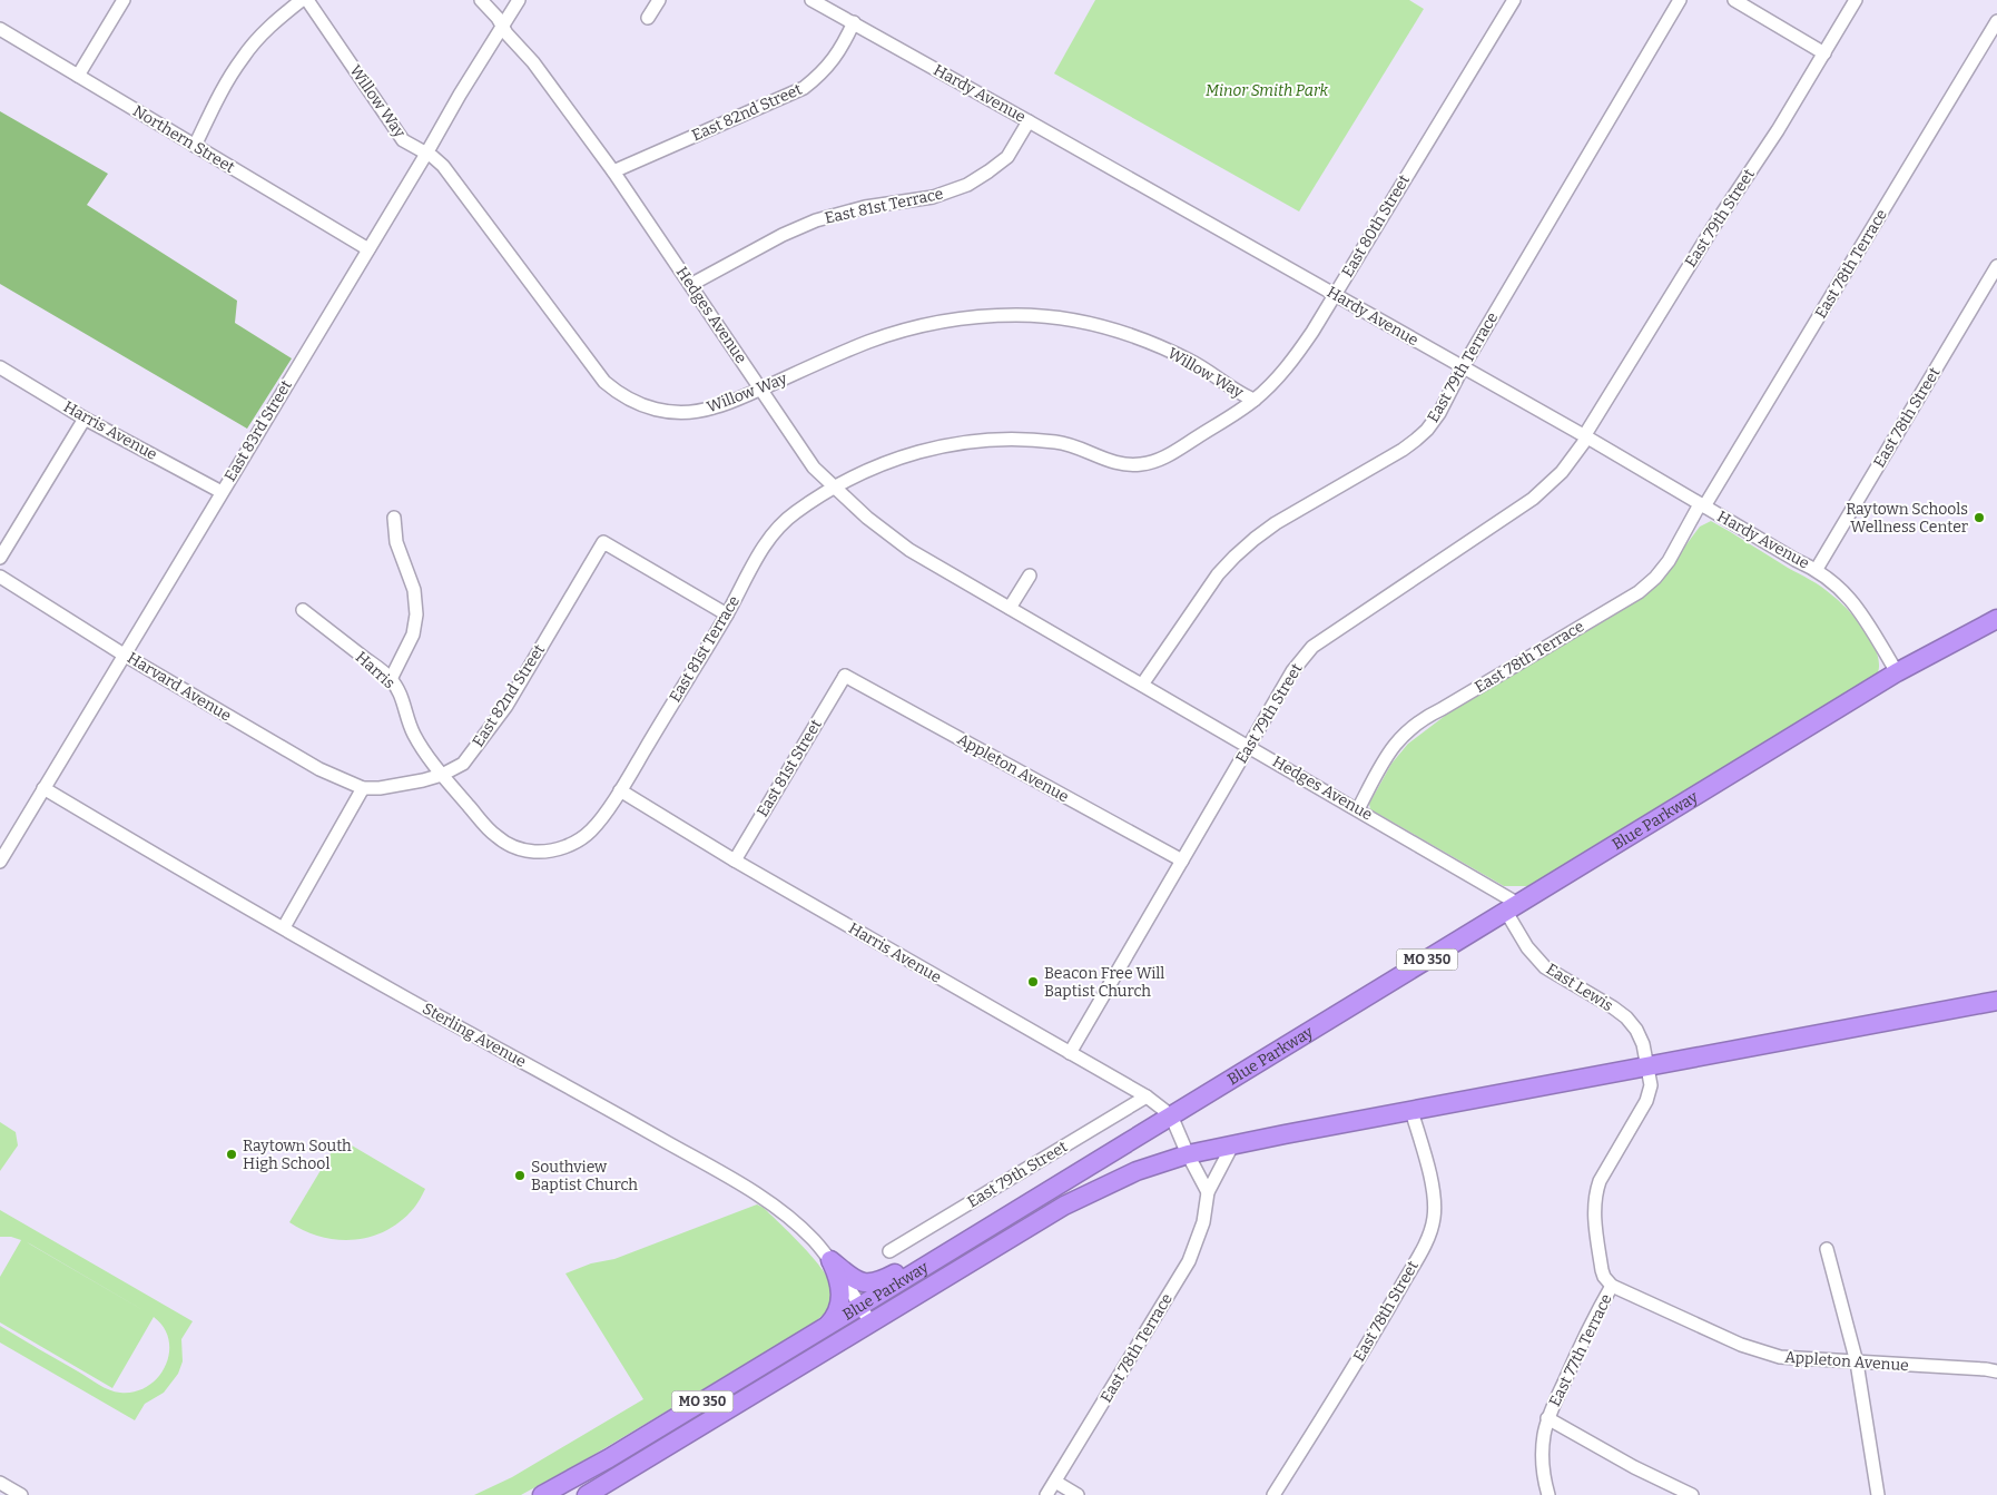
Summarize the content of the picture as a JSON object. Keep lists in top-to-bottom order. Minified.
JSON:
{"streets":{"highway":["Blue Parkway","MO 350"],"street":["Hardy Avenue","Willow Way","East 82nd Street","Northern Street","East 81st Terrace","East 79th Street","East 80th Street","East 78th Terrace","Hedges Avenue","East 79th Terrace","East 78th Street","Harris Avenue","East 83rd Street","Harris","Harvard Avenue","East 81st Street","Appleton Avenue","East Lewis","Sterling Avenue","East 77th Terrace"]},"crossings":[["Hardy Avenue","East 82nd Street"],["Hardy Avenue","East 81st Terrace"],["Hardy Avenue","East 79th Street"],["Hardy Avenue","East 80th Street"],["Hardy Avenue","East 78th Terrace"],["Hardy Avenue","East 79th Terrace"],["Hardy Avenue","East 78th Street"],["Hardy Avenue","Blue Parkway"],["Willow Way","East 80th Street"],["Willow Way","Hedges Avenue"],["Willow Way","East 83rd Street"],["East 82nd Street","East 81st Terrace"],["East 82nd Street","Hedges Avenue"],["East 82nd Street","Harris"],["East 82nd Street","Harvard Avenue"],["Northern Street","East 83rd Street"],["East 81st Terrace","East 80th Street"],["East 81st Terrace","Hedges Avenue"],["East 81st Terrace","Harris Avenue"],["East 81st Terrace","Harris"],["East 79th Street","Hedges Avenue"],["East 79th Street","Harris Avenue"],["East 79th Street","Appleton Avenue"],["East 80th Street","Hedges Avenue"],["East 78th Terrace","Hedges Avenue"],["East 78th Terrace","Blue Parkway"],["Hedges Avenue","East 79th Terrace"],["Hedges Avenue","East 83rd Street"],["Hedges Avenue","Blue Parkway"],["Hedges Avenue","East Lewis"],["East 78th Street","Blue Parkway"],["Harris Avenue","East 83rd Street"],["Harris Avenue","East 81st Street"],["Harris Avenue","Blue Parkway"],["East 83rd Street","Harvard Avenue"],["East 83rd Street","Sterling Avenue"],["East 81st Street","Appleton Avenue"],["Appleton Avenue","East 77th Terrace"],["Blue Parkway","East Lewis"],["Blue Parkway","Sterling Avenue"],["Blue Parkway","East 77th Terrace"],["East Lewis","East 77th Terrace"]],"parks":["Minor Smith Park"],"places":["Raytown Schools Wellness Center","Beacon Free Will Baptist Church","Raytown South High School","Southview Baptist Church"]}
